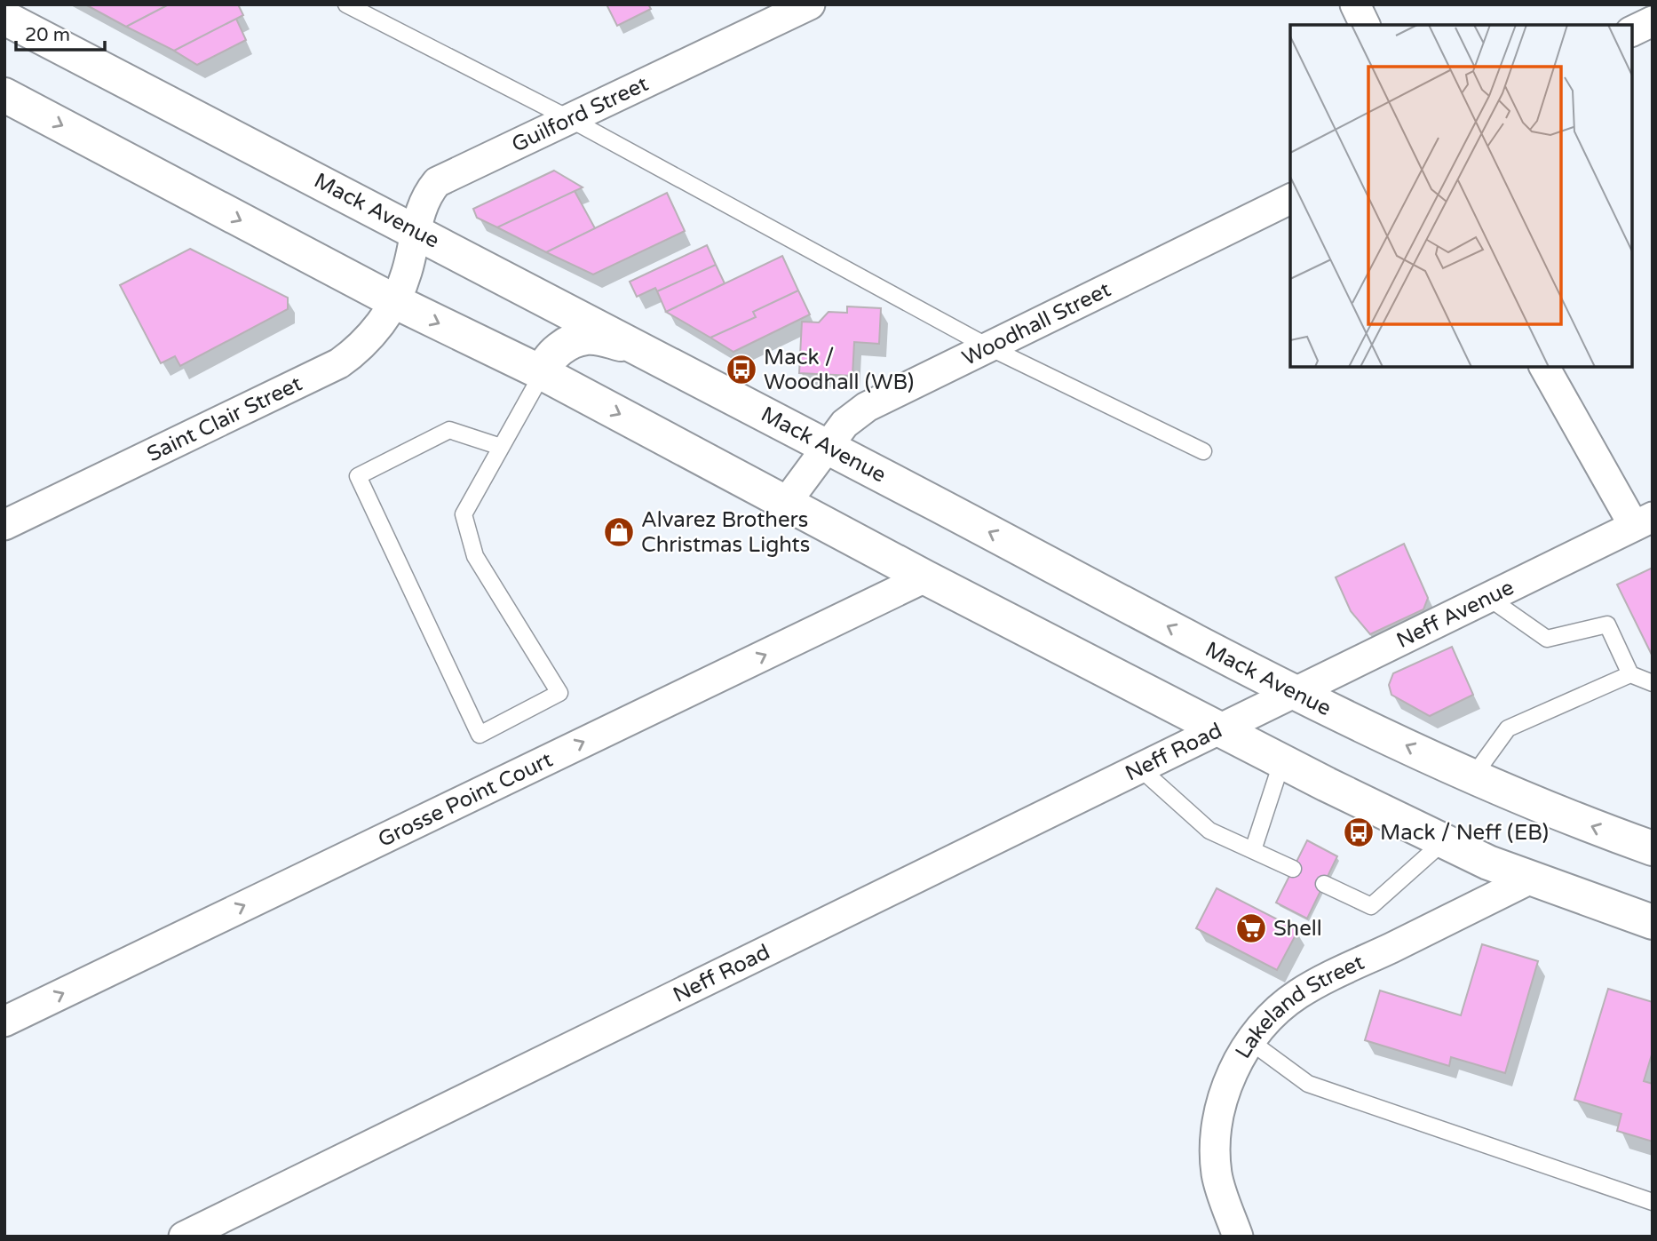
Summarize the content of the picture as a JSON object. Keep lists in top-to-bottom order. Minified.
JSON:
{"streets":{"main road":["Mack Avenue"],"street":["Guilford Street","Woodhall Street","Saint Clair Street","Neff Avenue","Neff Road","Grosse Point Court","Lakeland Street"]},"crossings":[["Guilford Street","Mack Avenue"],["Guilford Street","Saint Clair Street"],["Mack Avenue","Woodhall Street"],["Mack Avenue","Neff Avenue"],["Neff Avenue","Neff Road"]],"one_way":["Grosse Point Court"],"places":{"bus stop":["Mack / Woodhall (WB)","Mack / Neff (EB)"],"shop":["Alvarez Brothers Christmas Lights"],"supermarket":["Shell"]},"scale_bar":"20 m"}
